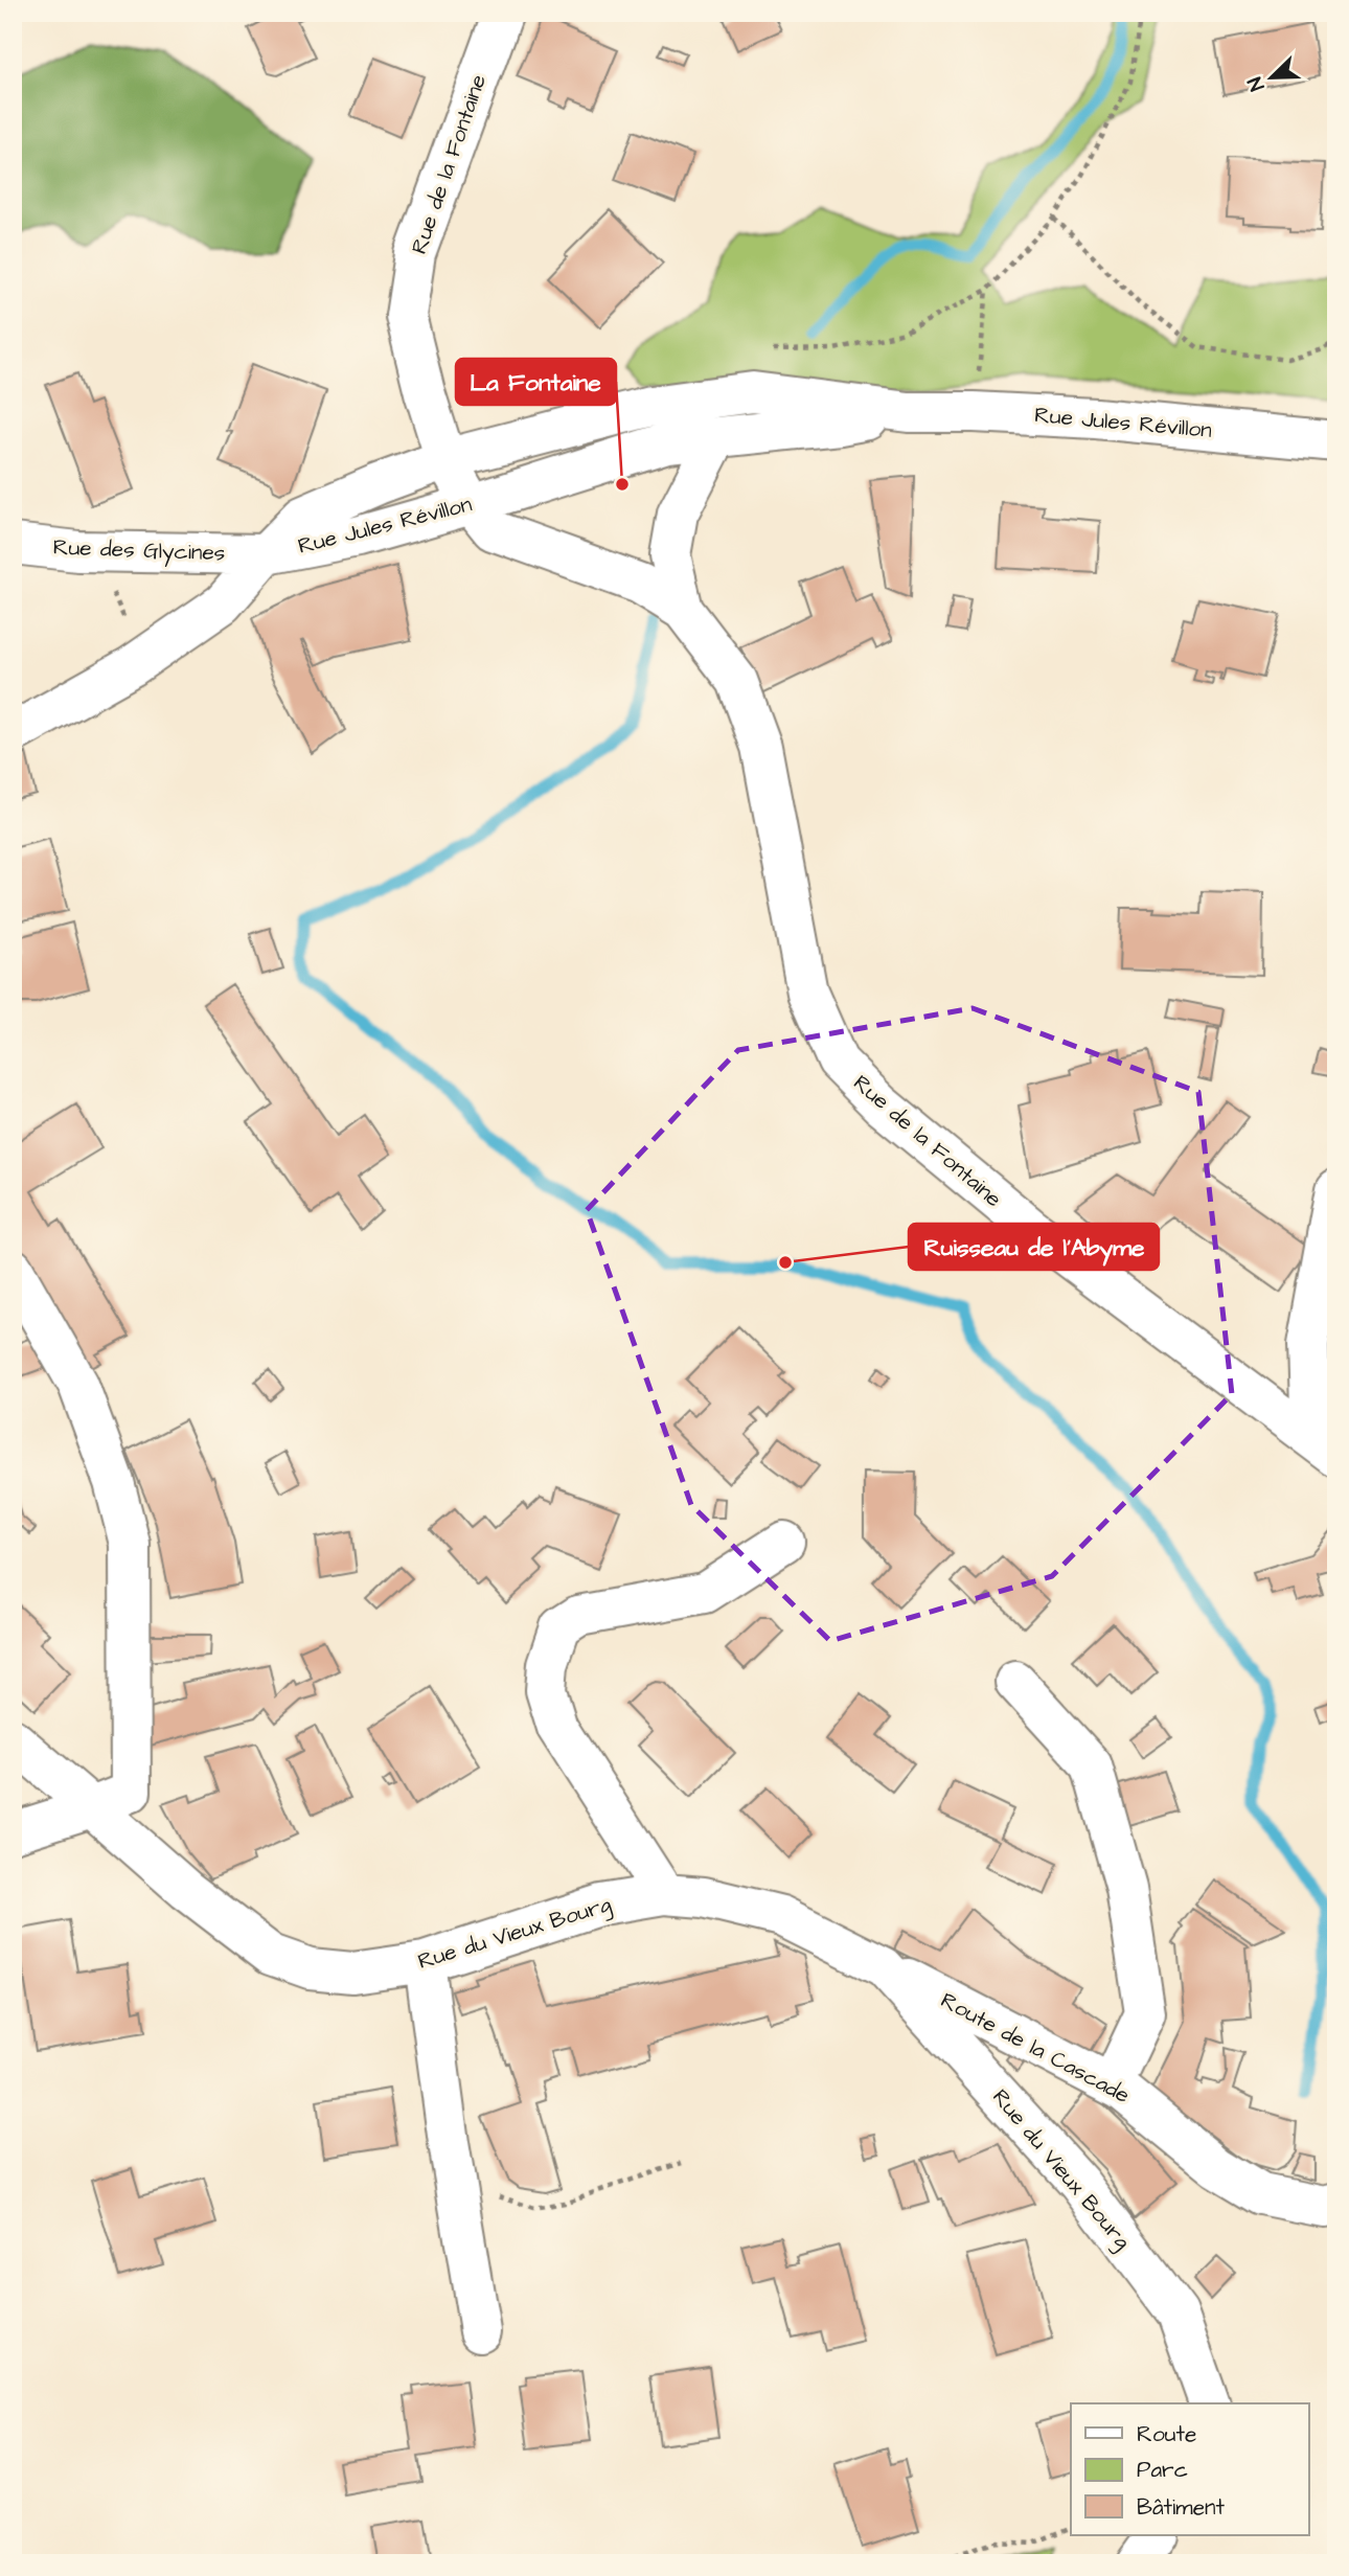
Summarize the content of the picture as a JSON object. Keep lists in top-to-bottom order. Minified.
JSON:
{"streets":{"street":["Rue de la Fontaine","Rue Jules Révillon","Rue des Glycines","Rue du Vieux Bourg","Route de la Cascade"]},"crossings":[["Rue de la Fontaine","Rue Jules Révillon"],["Rue Jules Révillon","Rue des Glycines"],["Rue du Vieux Bourg","Route de la Cascade"]],"places":["La Fontaine","Ruisseau de l'Abyme"],"legend":["Route","Parc","Bâtiment"],"north":"bottom left"}
